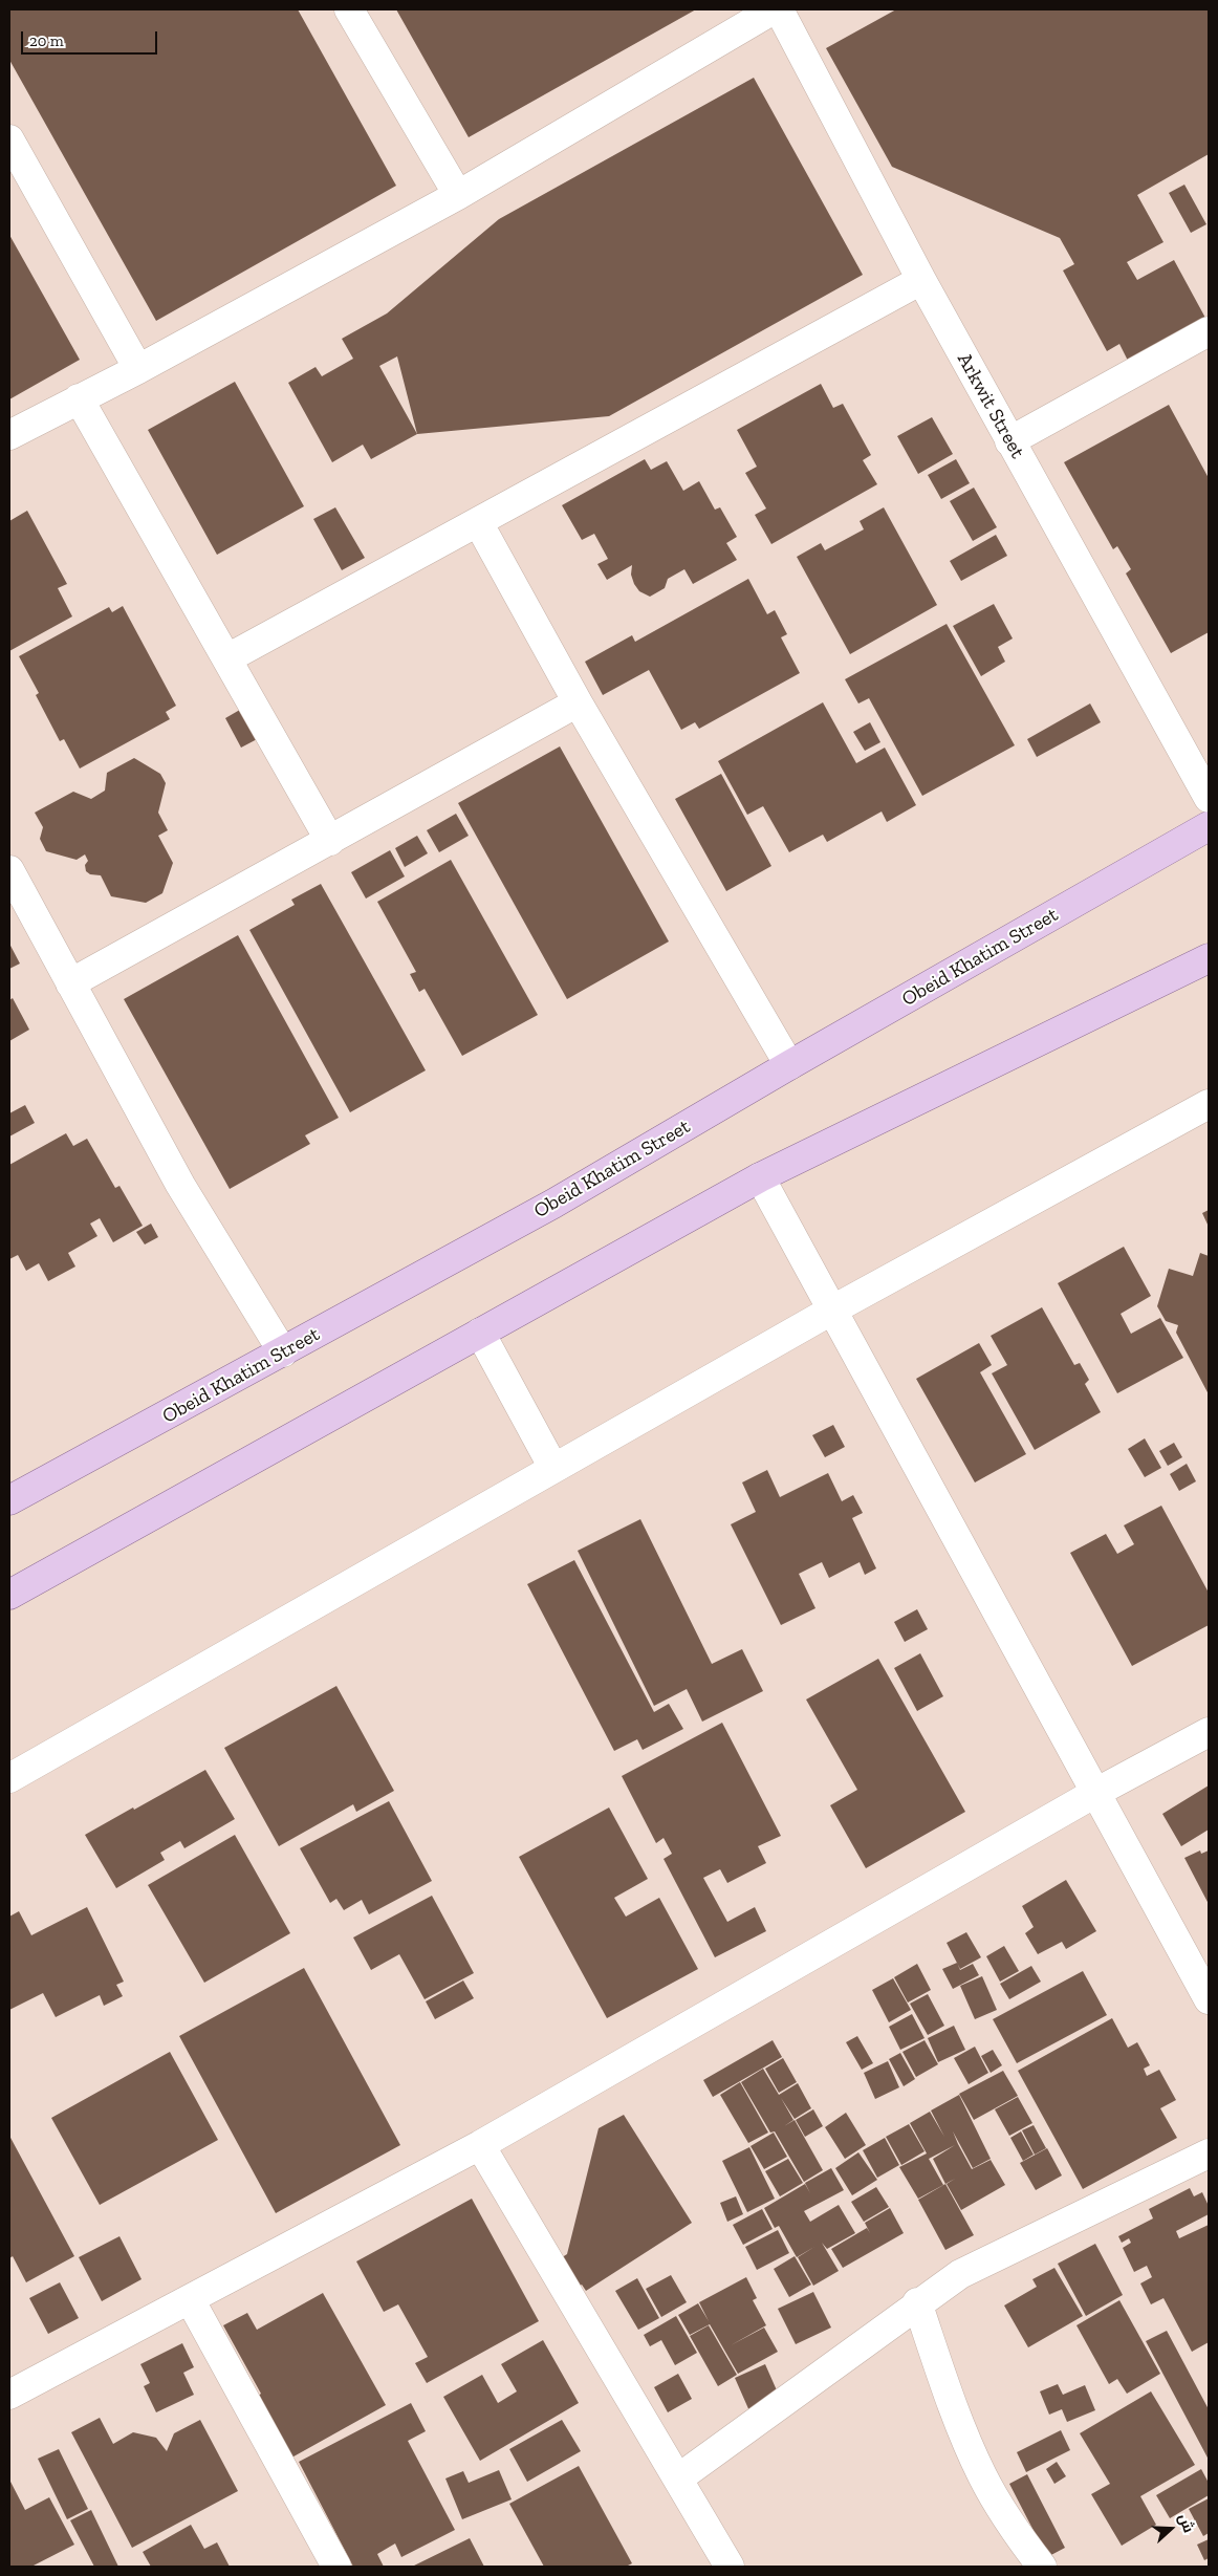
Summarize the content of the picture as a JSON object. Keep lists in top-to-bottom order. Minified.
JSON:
{"streets":{"main road":["Obeid Khatim Street"],"street":["Arkwit Street"]},"scale_bar":"20 m","north":"right"}
